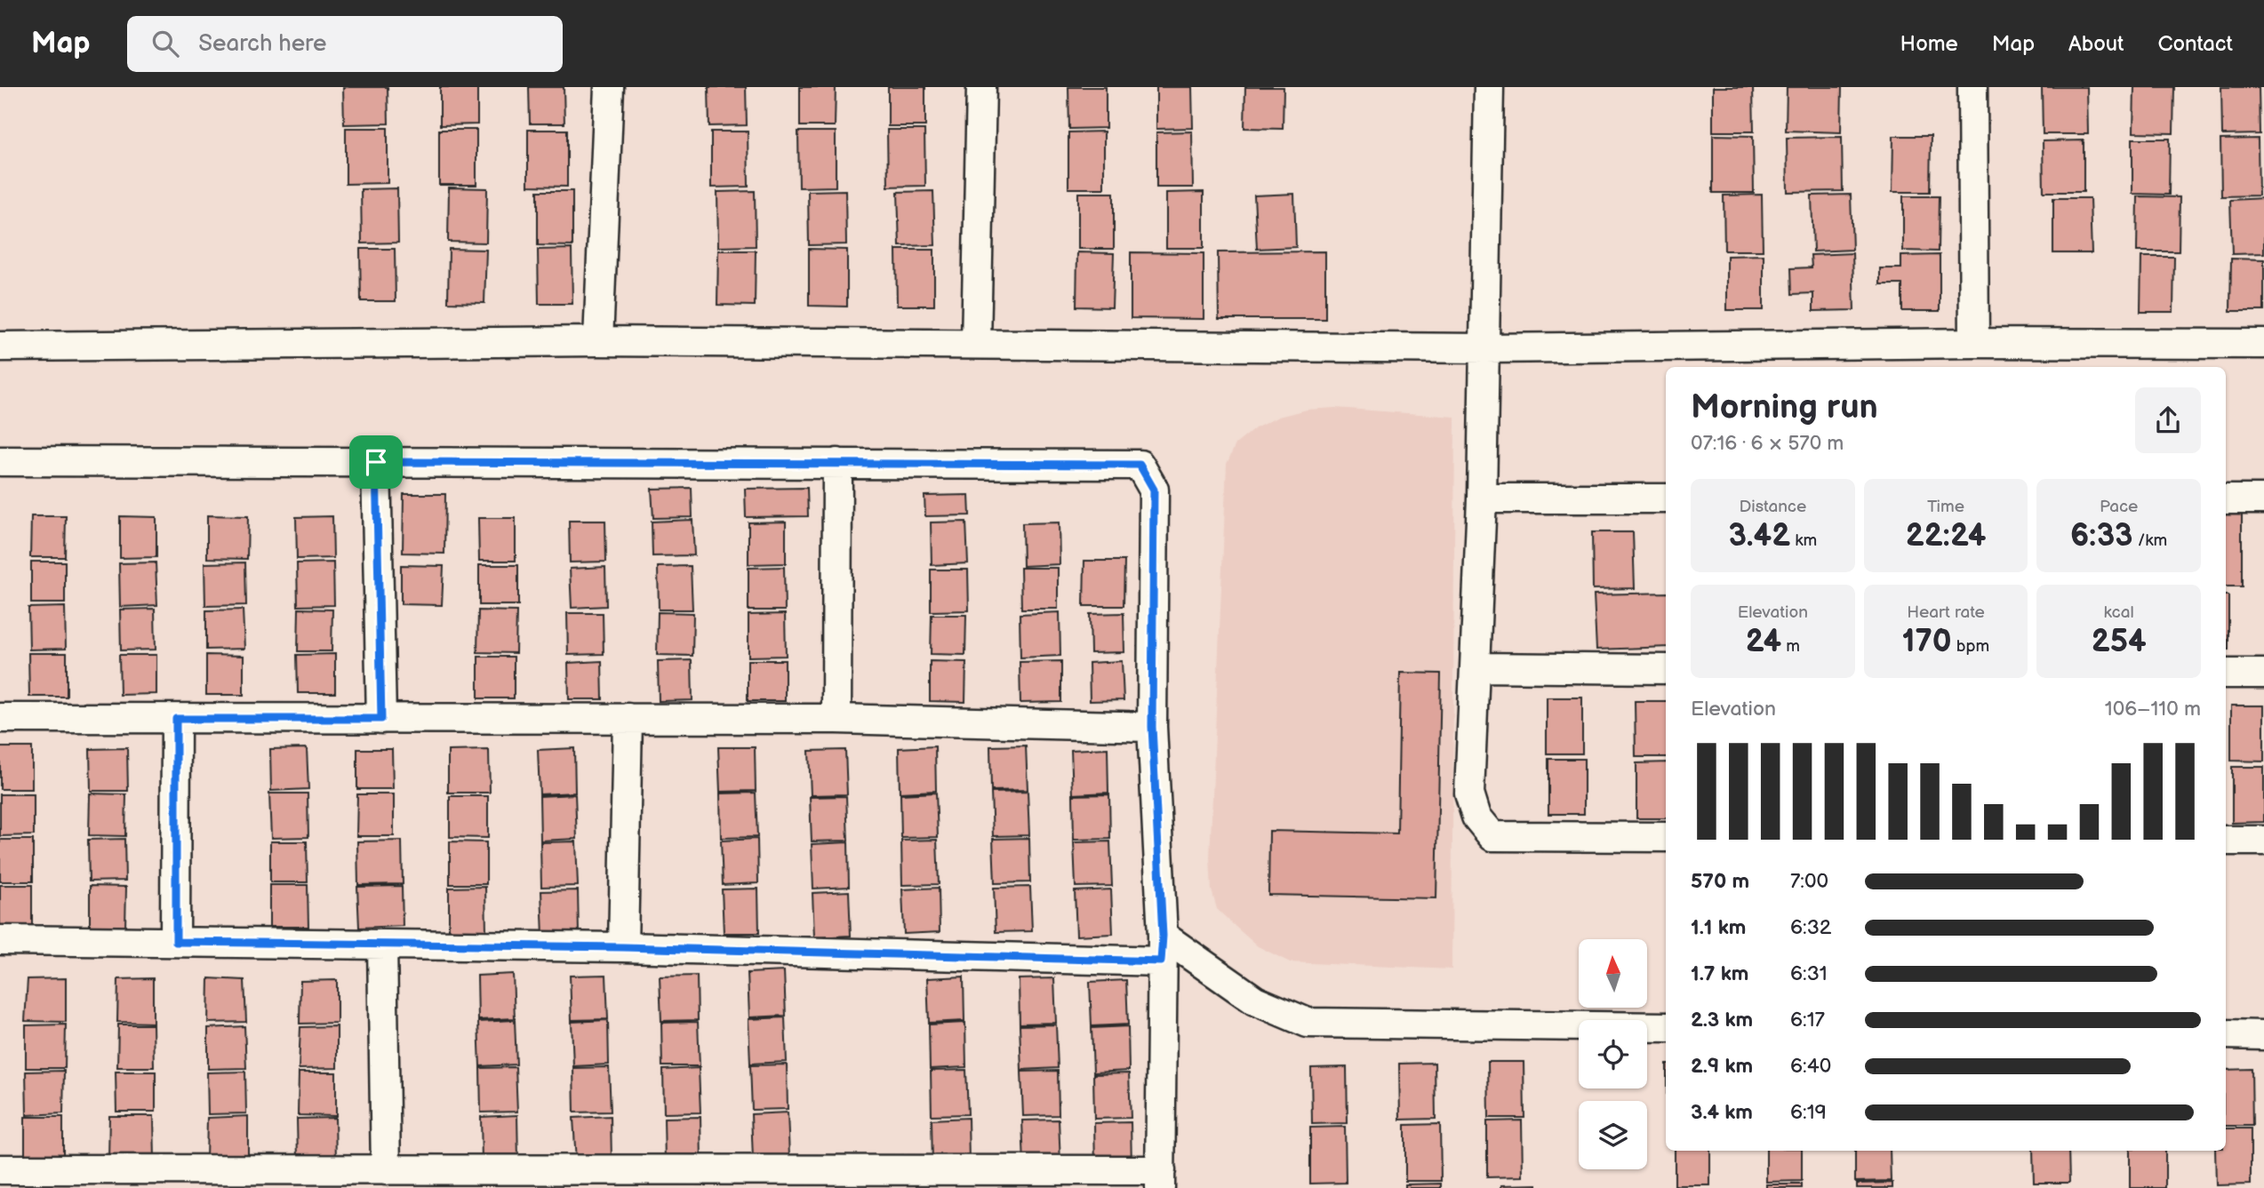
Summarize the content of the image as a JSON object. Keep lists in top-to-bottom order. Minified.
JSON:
{"north":"top","page":{"header":"Map","search":"Search here","nav":["Home","Map","About","Contact"],"heading":["Morning run","07:16 · 6 × 570 m"],"stats":[["Distance","3.42 km"],["Time","22:24"],["Pace","6:33 /km"],["Elevation","24 m"],["Heart rate","170 bpm"],["kcal","254"]],"chart":["Elevation","106–110 m"],"list":[{"name":"570 m","note":"7:00"},{"name":"1.1 km","note":"6:32"},{"name":"1.7 km","note":"6:31"},{"name":"2.3 km","note":"6:17"},{"name":"2.9 km","note":"6:40"},{"name":"3.4 km","note":"6:19"}]}}
